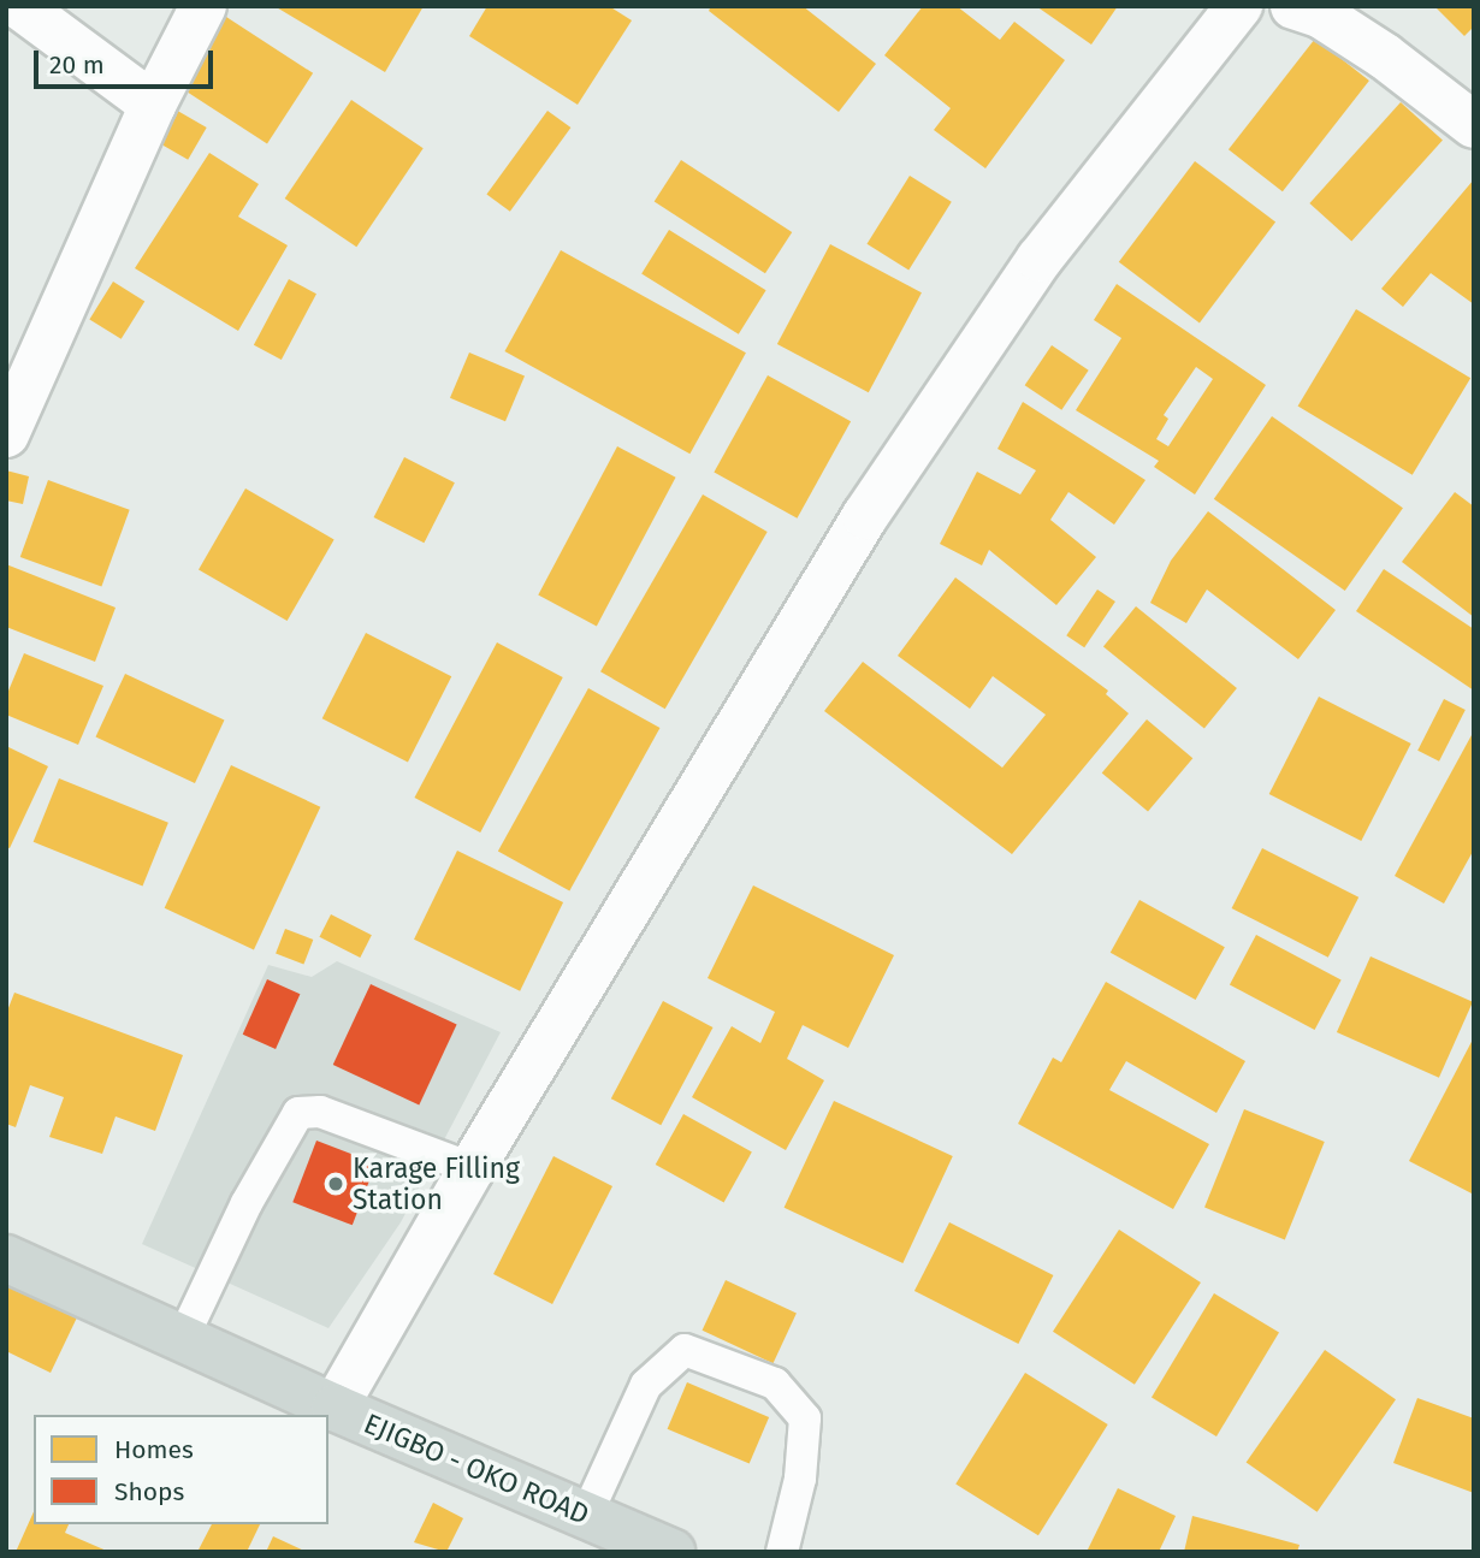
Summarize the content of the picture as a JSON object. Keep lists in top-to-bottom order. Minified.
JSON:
{"streets":{"main road":["EJIGBO - OKO ROAD"]},"places":["Karage Filling Station"],"legend":["Homes","Shops"],"scale_bar":"20 m"}
